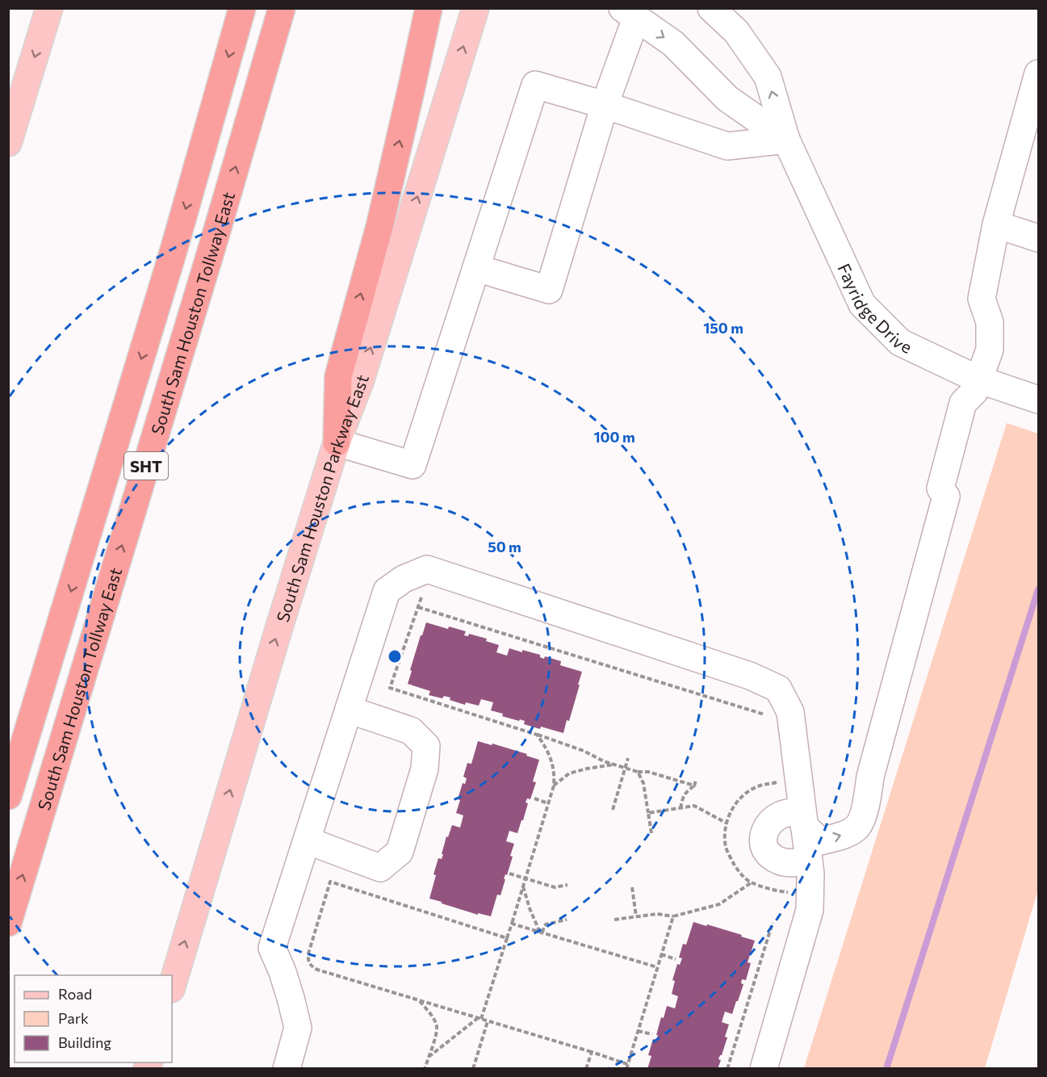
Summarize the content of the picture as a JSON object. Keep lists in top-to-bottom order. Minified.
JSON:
{"streets":{"highway":["South Sam Houston Tollway East","SHT"],"main road":["South Sam Houston Parkway East"],"street":["Fayridge Drive"]},"one_way":["South Sam Houston Parkway East"],"legend":["Road","Park","Building"],"rings":["150 m","100 m","50 m"]}
